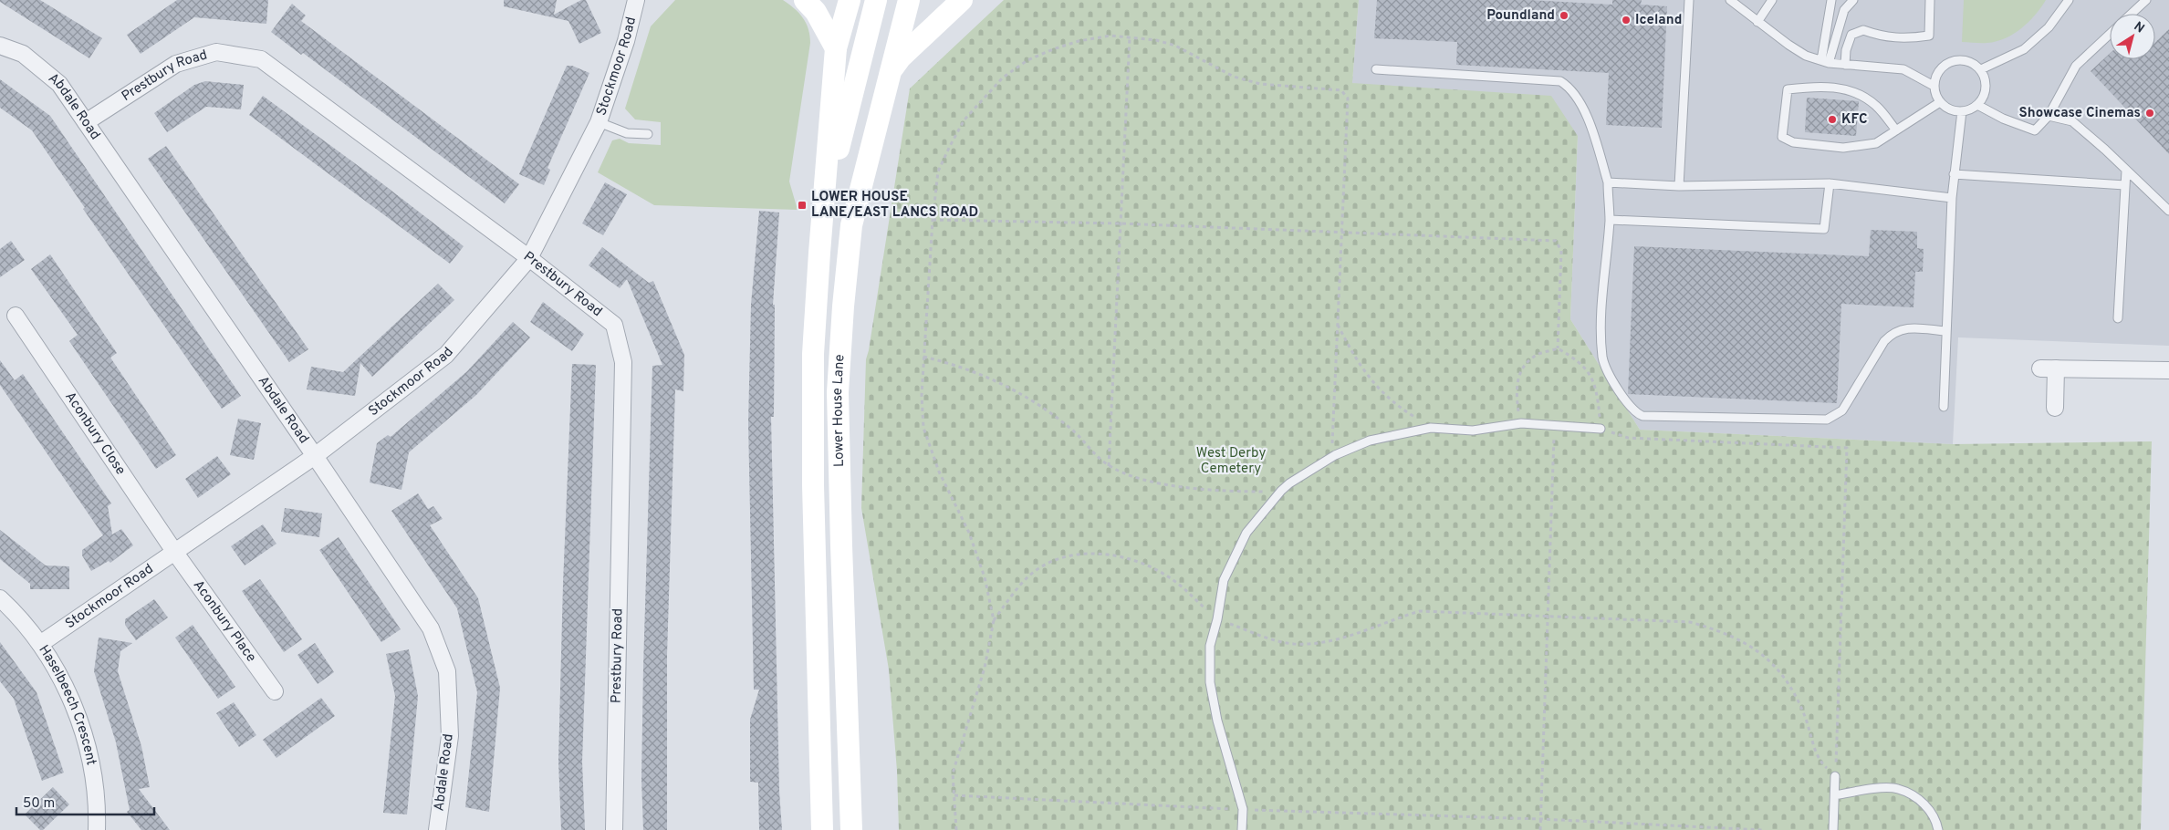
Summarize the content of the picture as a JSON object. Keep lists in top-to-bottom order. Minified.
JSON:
{"streets":{"street":["Stockmoor Road","Prestbury Road","Abdale Road","Lower House Lane","Aconbury Close","Aconbury Place","Haselbeech Crescent"]},"crossings":[["Stockmoor Road","Prestbury Road"],["Stockmoor Road","Abdale Road"],["Stockmoor Road","Aconbury Close"],["Stockmoor Road","Aconbury Place"],["Stockmoor Road","Haselbeech Crescent"],["Prestbury Road","Abdale Road"],["Aconbury Close","Aconbury Place"]],"parks":["West Derby Cemetery"],"places":{"other":["Poundland","Iceland","Showcase Cinemas","KFC"],"transit":["LOWER HOUSE LANE/EAST LANCS ROAD"]},"scale_bar":"50 m","north":"top right"}
